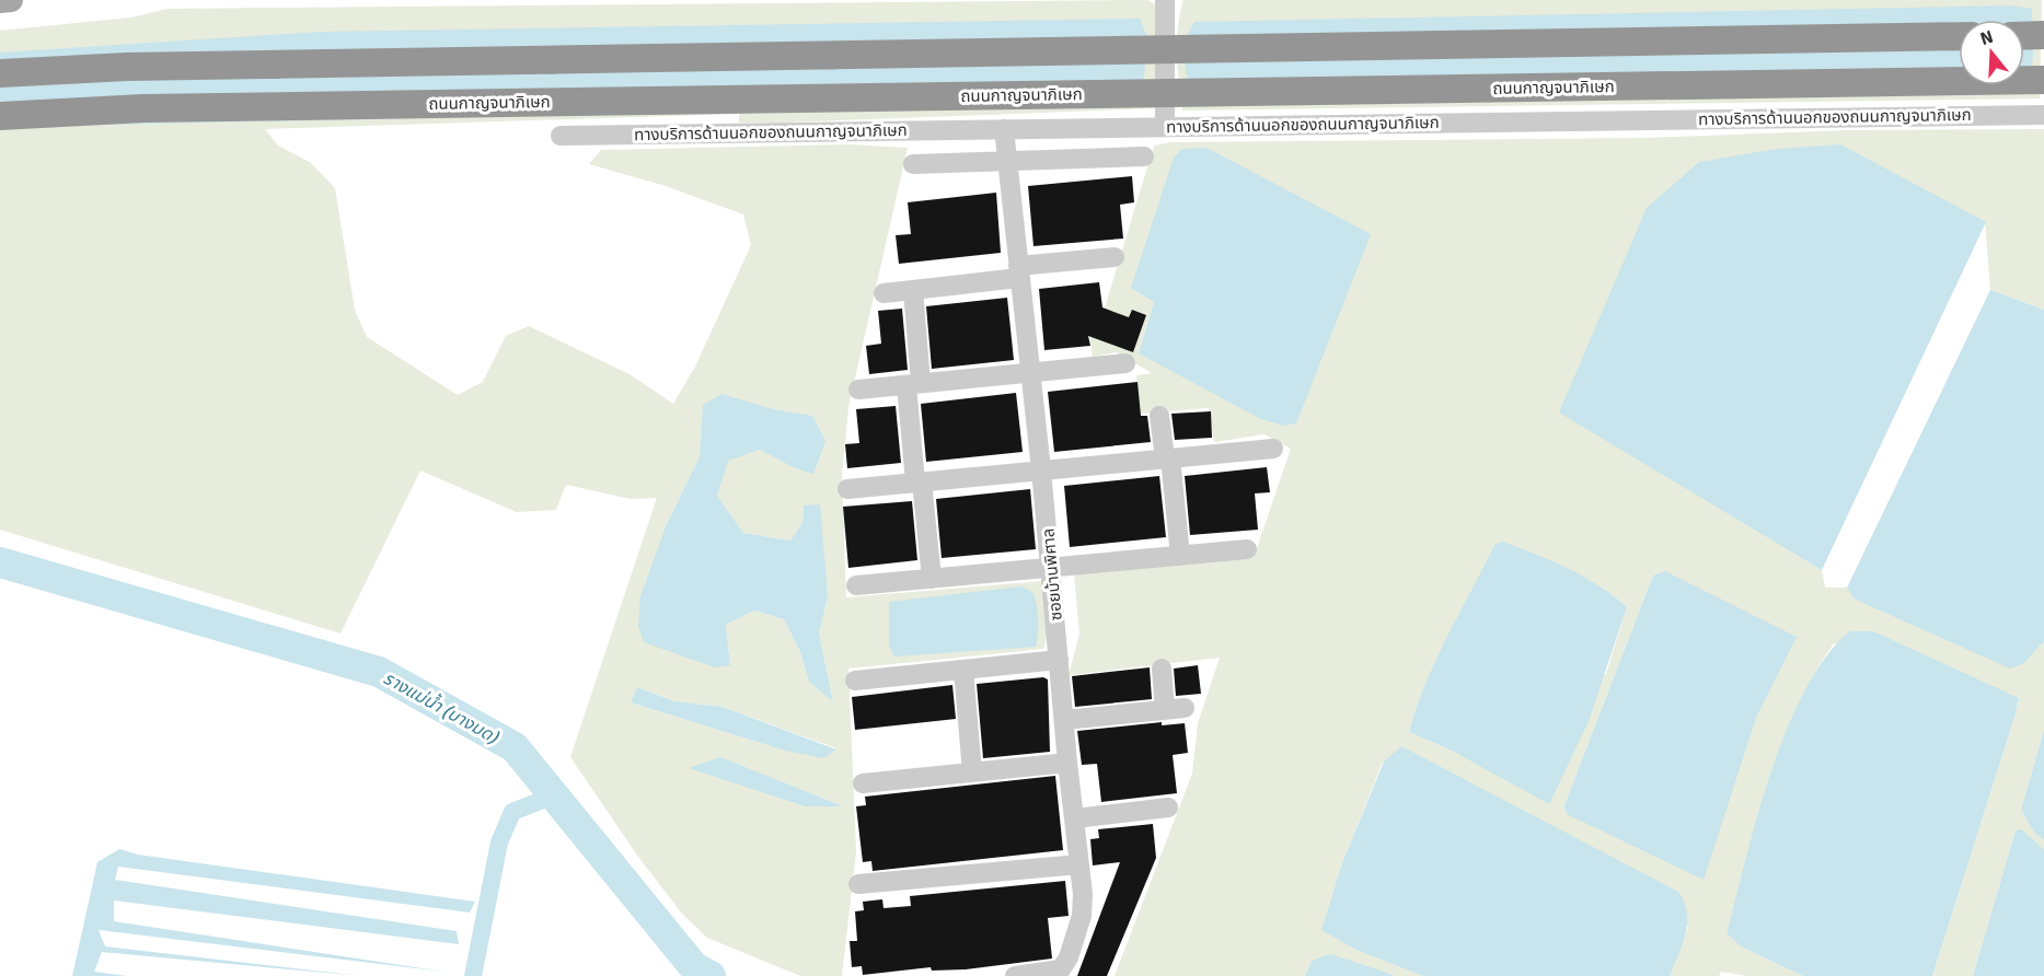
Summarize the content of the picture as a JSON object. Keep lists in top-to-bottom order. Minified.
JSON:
{"streets":{"highway":["ถนนกาญจนาภิเษก"],"street":["ทางบริการด้านนอกของถนนกาญจนาภิเษก","ซอยบ้านพิศาล"]},"crossings":[["ทางบริการด้านนอกของถนนกาญจนาภิเษก","ซอยบ้านพิศาล"]],"water":["รางแม่น้ำ (บางมด)"],"north":"top"}
